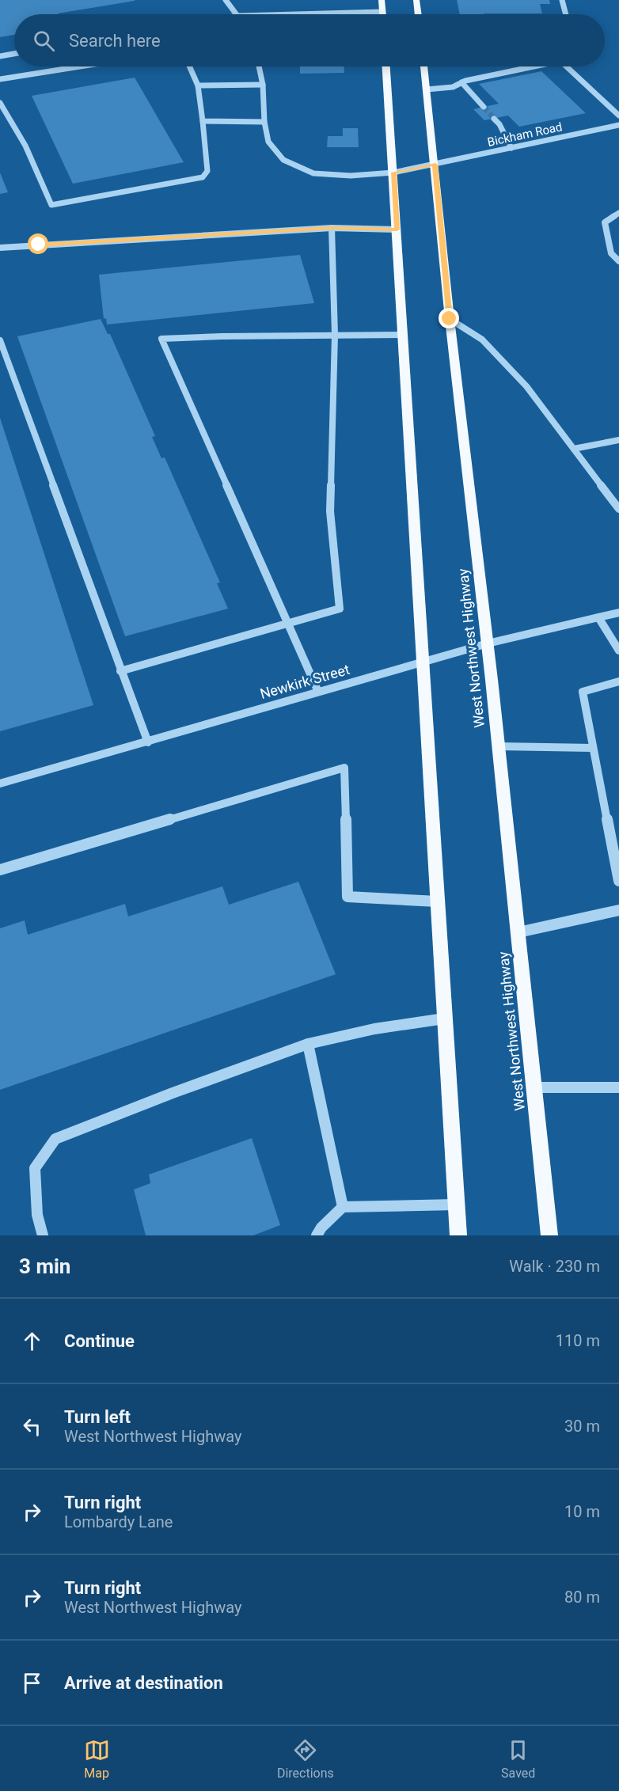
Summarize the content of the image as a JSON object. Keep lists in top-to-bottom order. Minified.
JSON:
{"streets":{"main road":["West Northwest Highway"],"street":["Bickham Road","Newkirk Street"]},"crossings":[["Bickham Road","West Northwest Highway"],["West Northwest Highway","Newkirk Street"]],"page":{"search":"Search here","heading":["3 min","Walk · 230 m"],"list":[["Continue","110 m"],["Turn left","West Northwest Highway","30 m"],["Turn right","Lombardy Lane","10 m"],["Turn right","West Northwest Highway","80 m"],"Arrive at destination"],"nav":["Map","Directions","Saved"]}}
